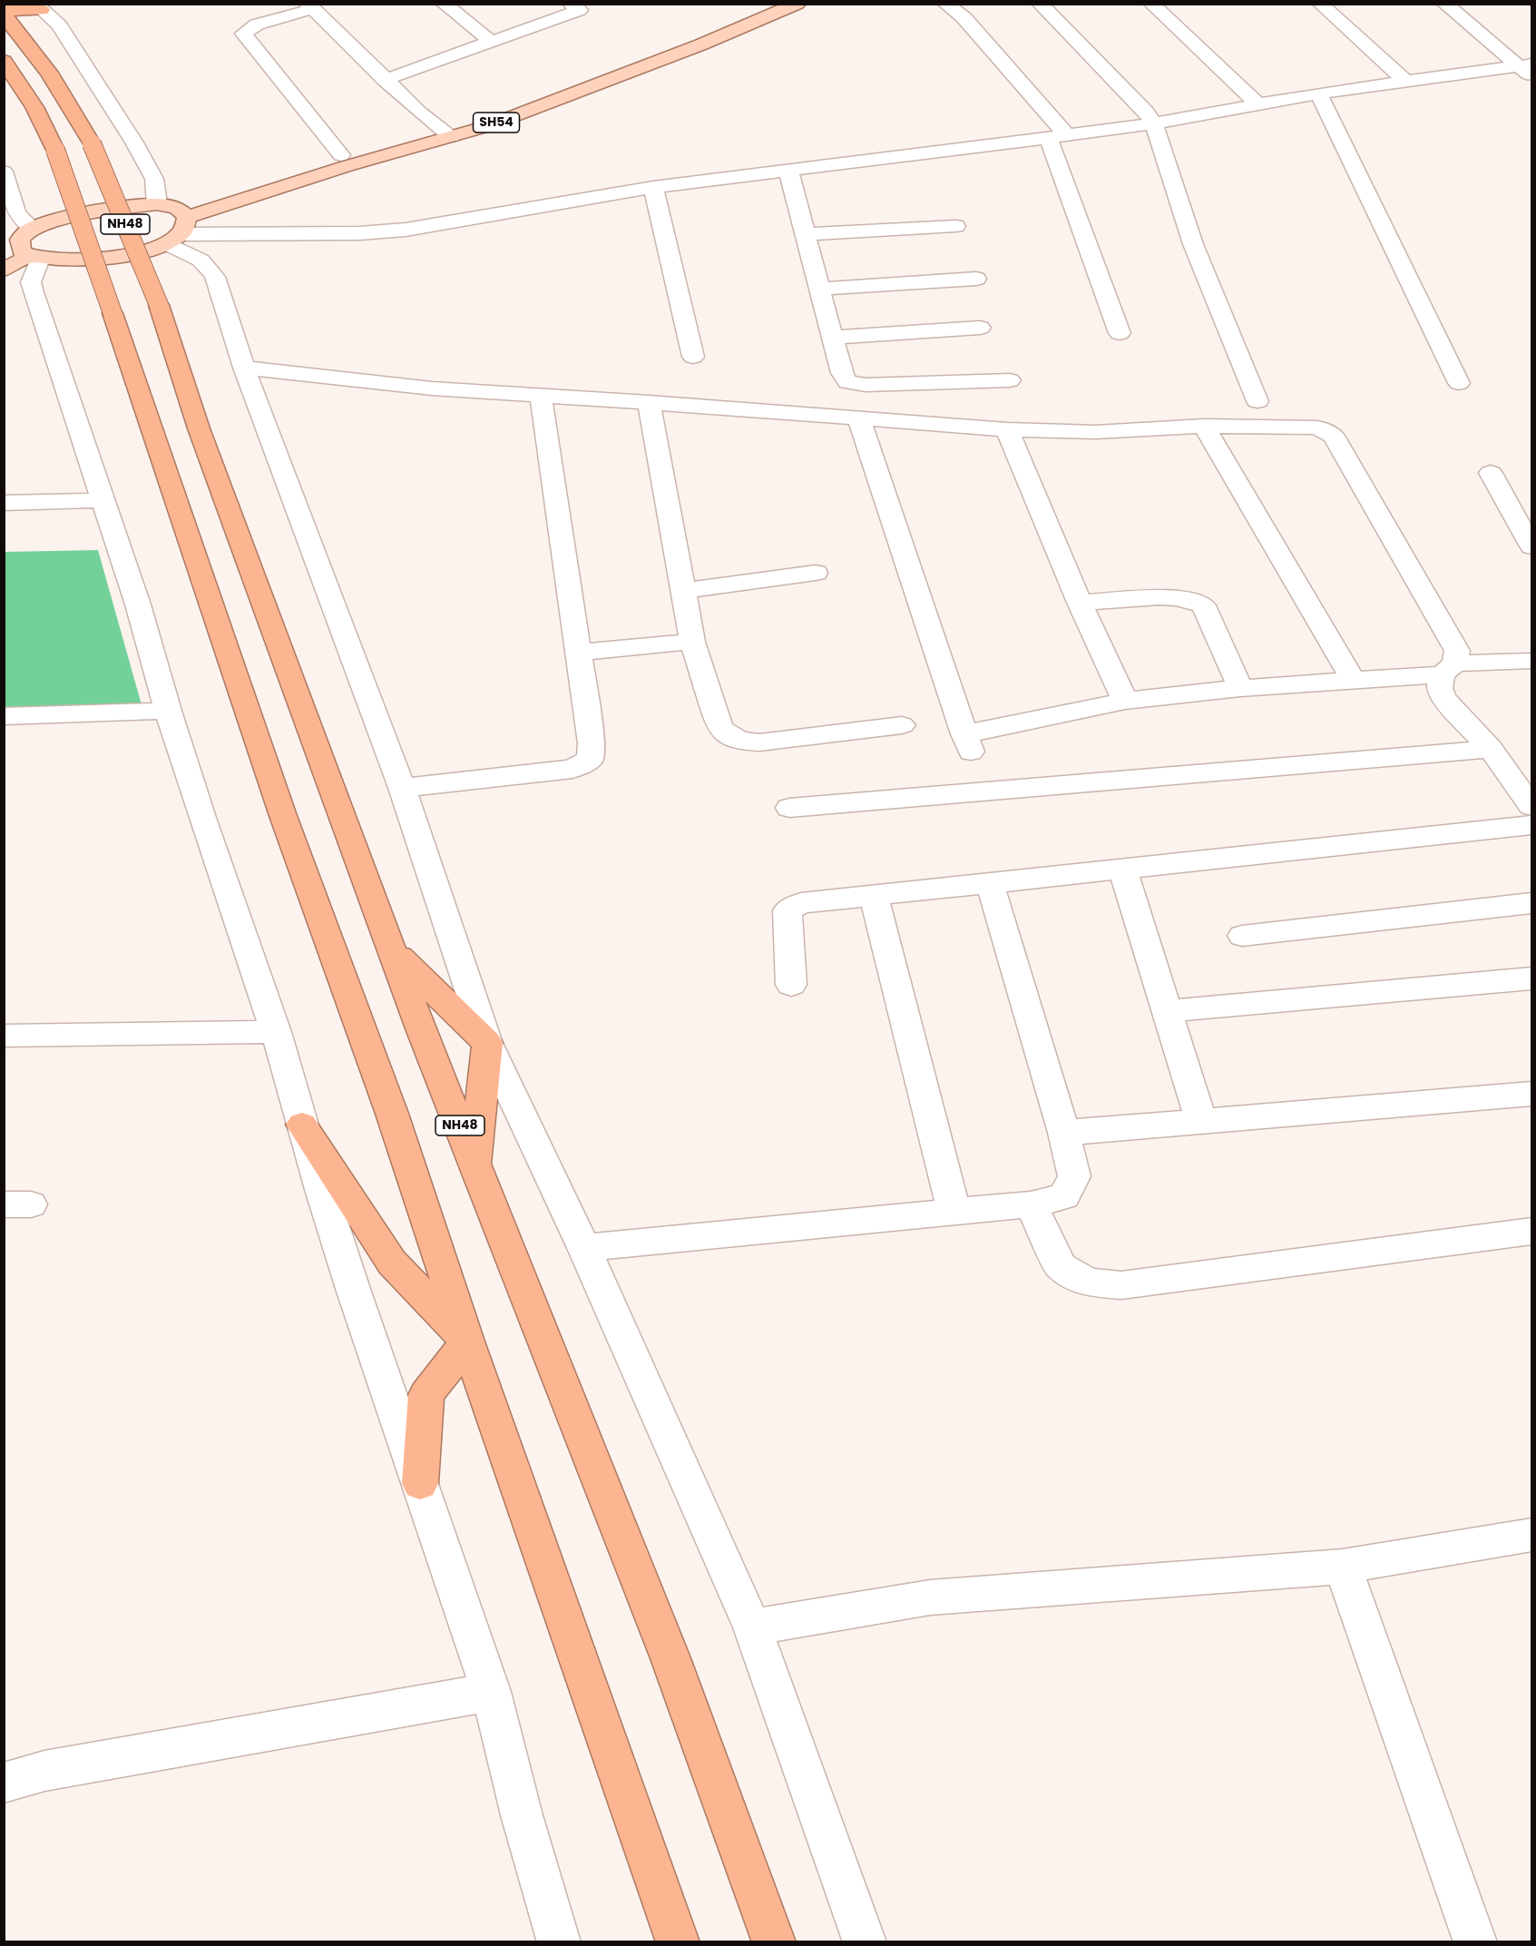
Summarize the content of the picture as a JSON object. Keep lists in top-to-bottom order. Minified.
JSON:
{"streets":{"highway":["NH48"],"main road":["SH54"]}}
